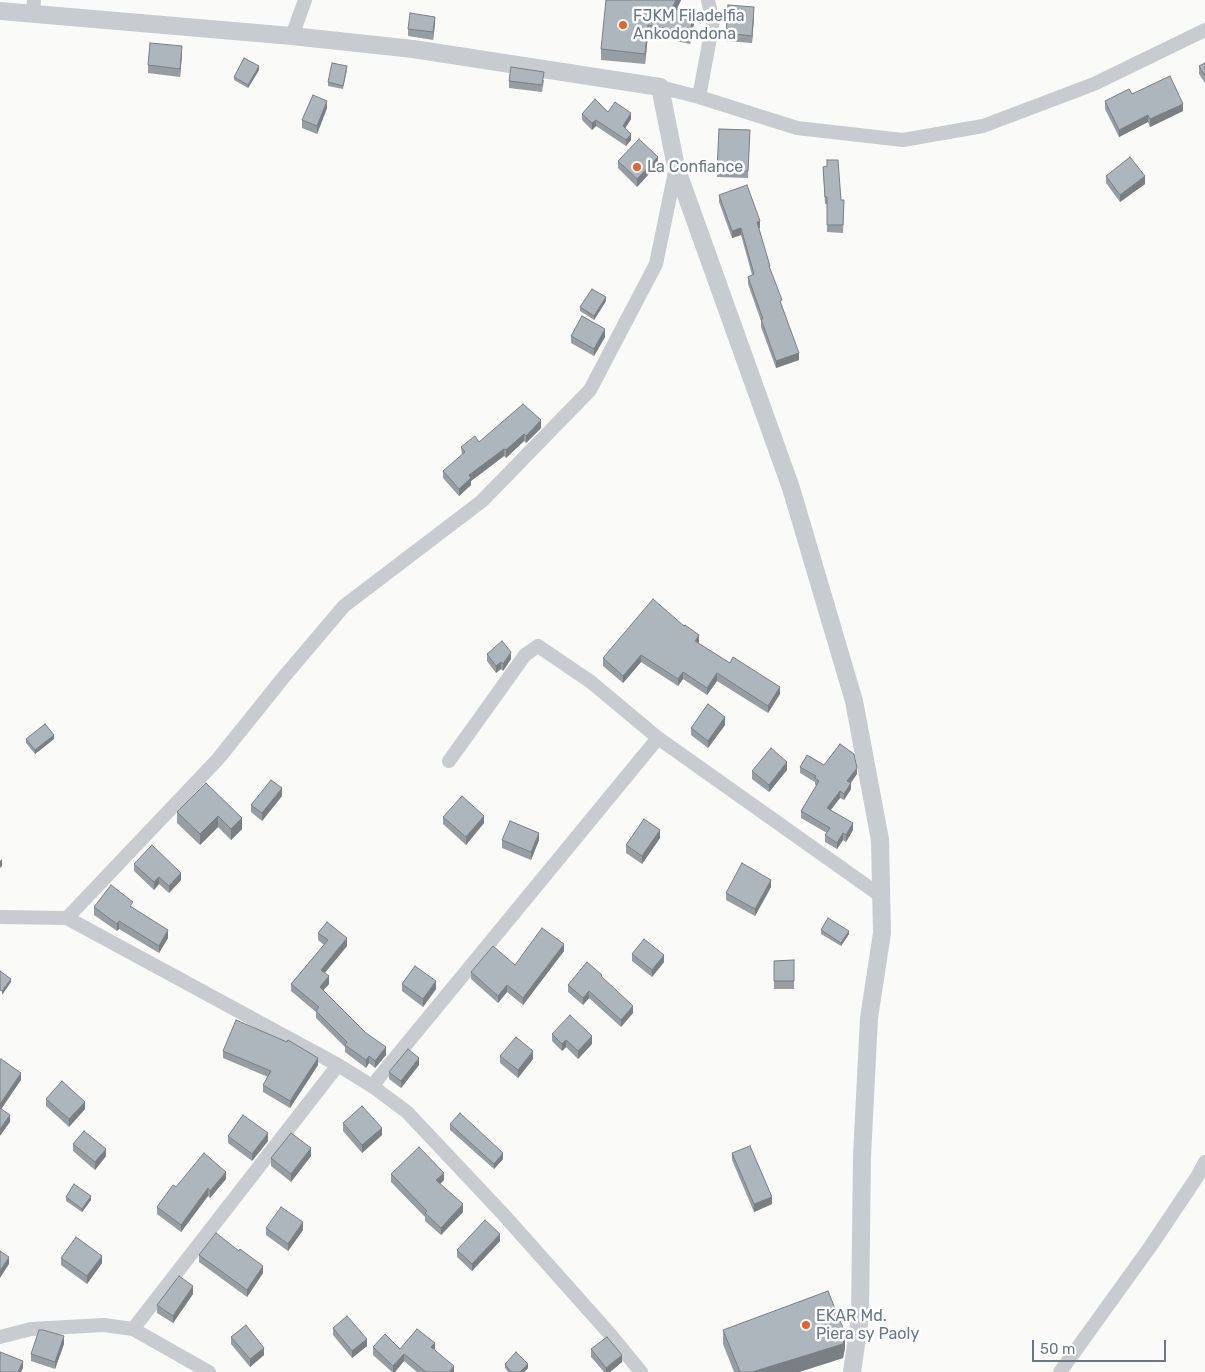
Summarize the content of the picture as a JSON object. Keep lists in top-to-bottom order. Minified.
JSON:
{"places":["FJKM Filadelfia Ankodondona","La Confiance","EKAR Md. Piera sy Paoly"],"scale_bar":"50 m"}
